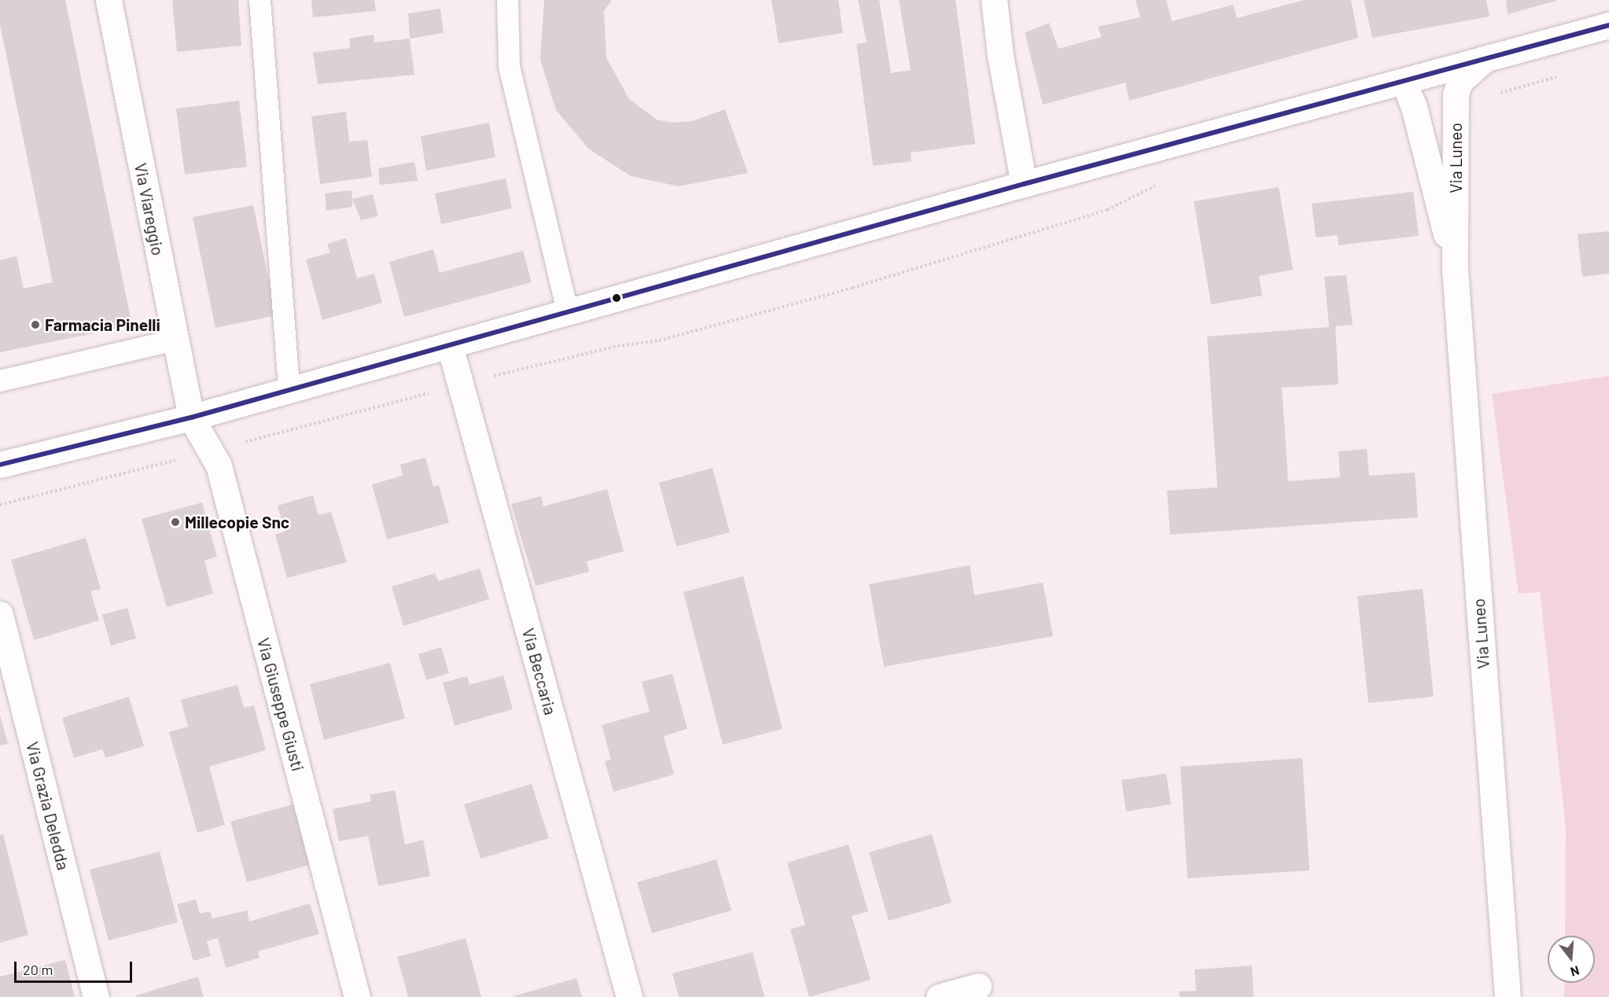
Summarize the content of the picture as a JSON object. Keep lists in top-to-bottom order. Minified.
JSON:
{"streets":{"street":["Via Luneo","Via Viareggio","Via Beccaria","Via Giuseppe Giusti","Via Grazia Deledda"]},"crossings":[["Via Viareggio","Via Giuseppe Giusti"]],"places":["Farmacia Pinelli","Millecopie Snc"],"scale_bar":"20 m","north":"bottom"}
